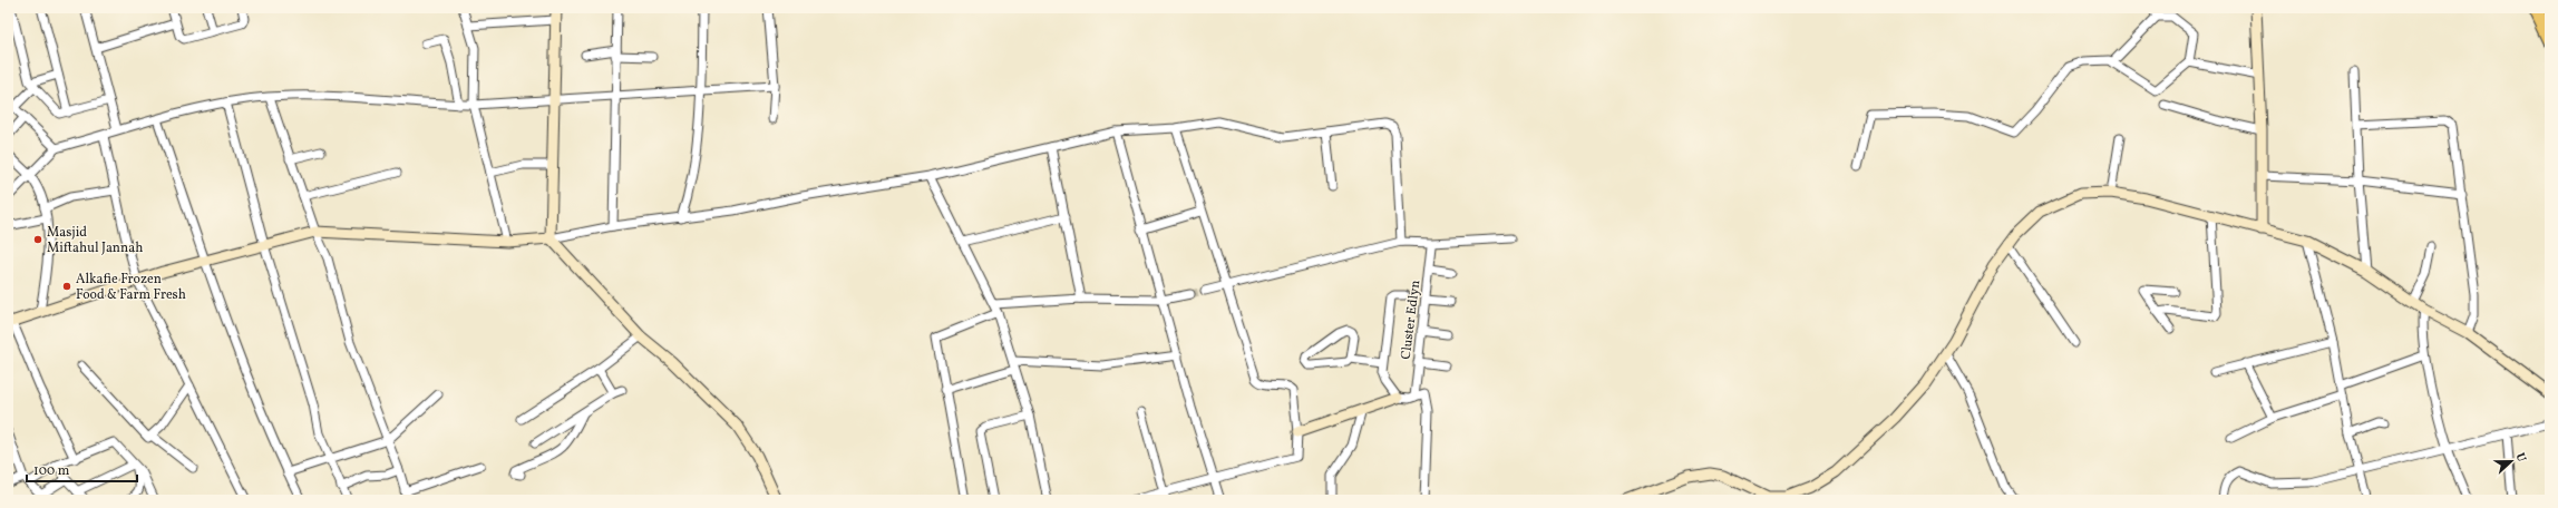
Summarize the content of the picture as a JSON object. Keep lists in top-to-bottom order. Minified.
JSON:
{"streets":{"street":["Cluster Edlyn"]},"places":["Masjid Miftahul Jannah","Alkafie Frozen Food & Farm Fresh"],"scale_bar":"100 m","north":"right"}
